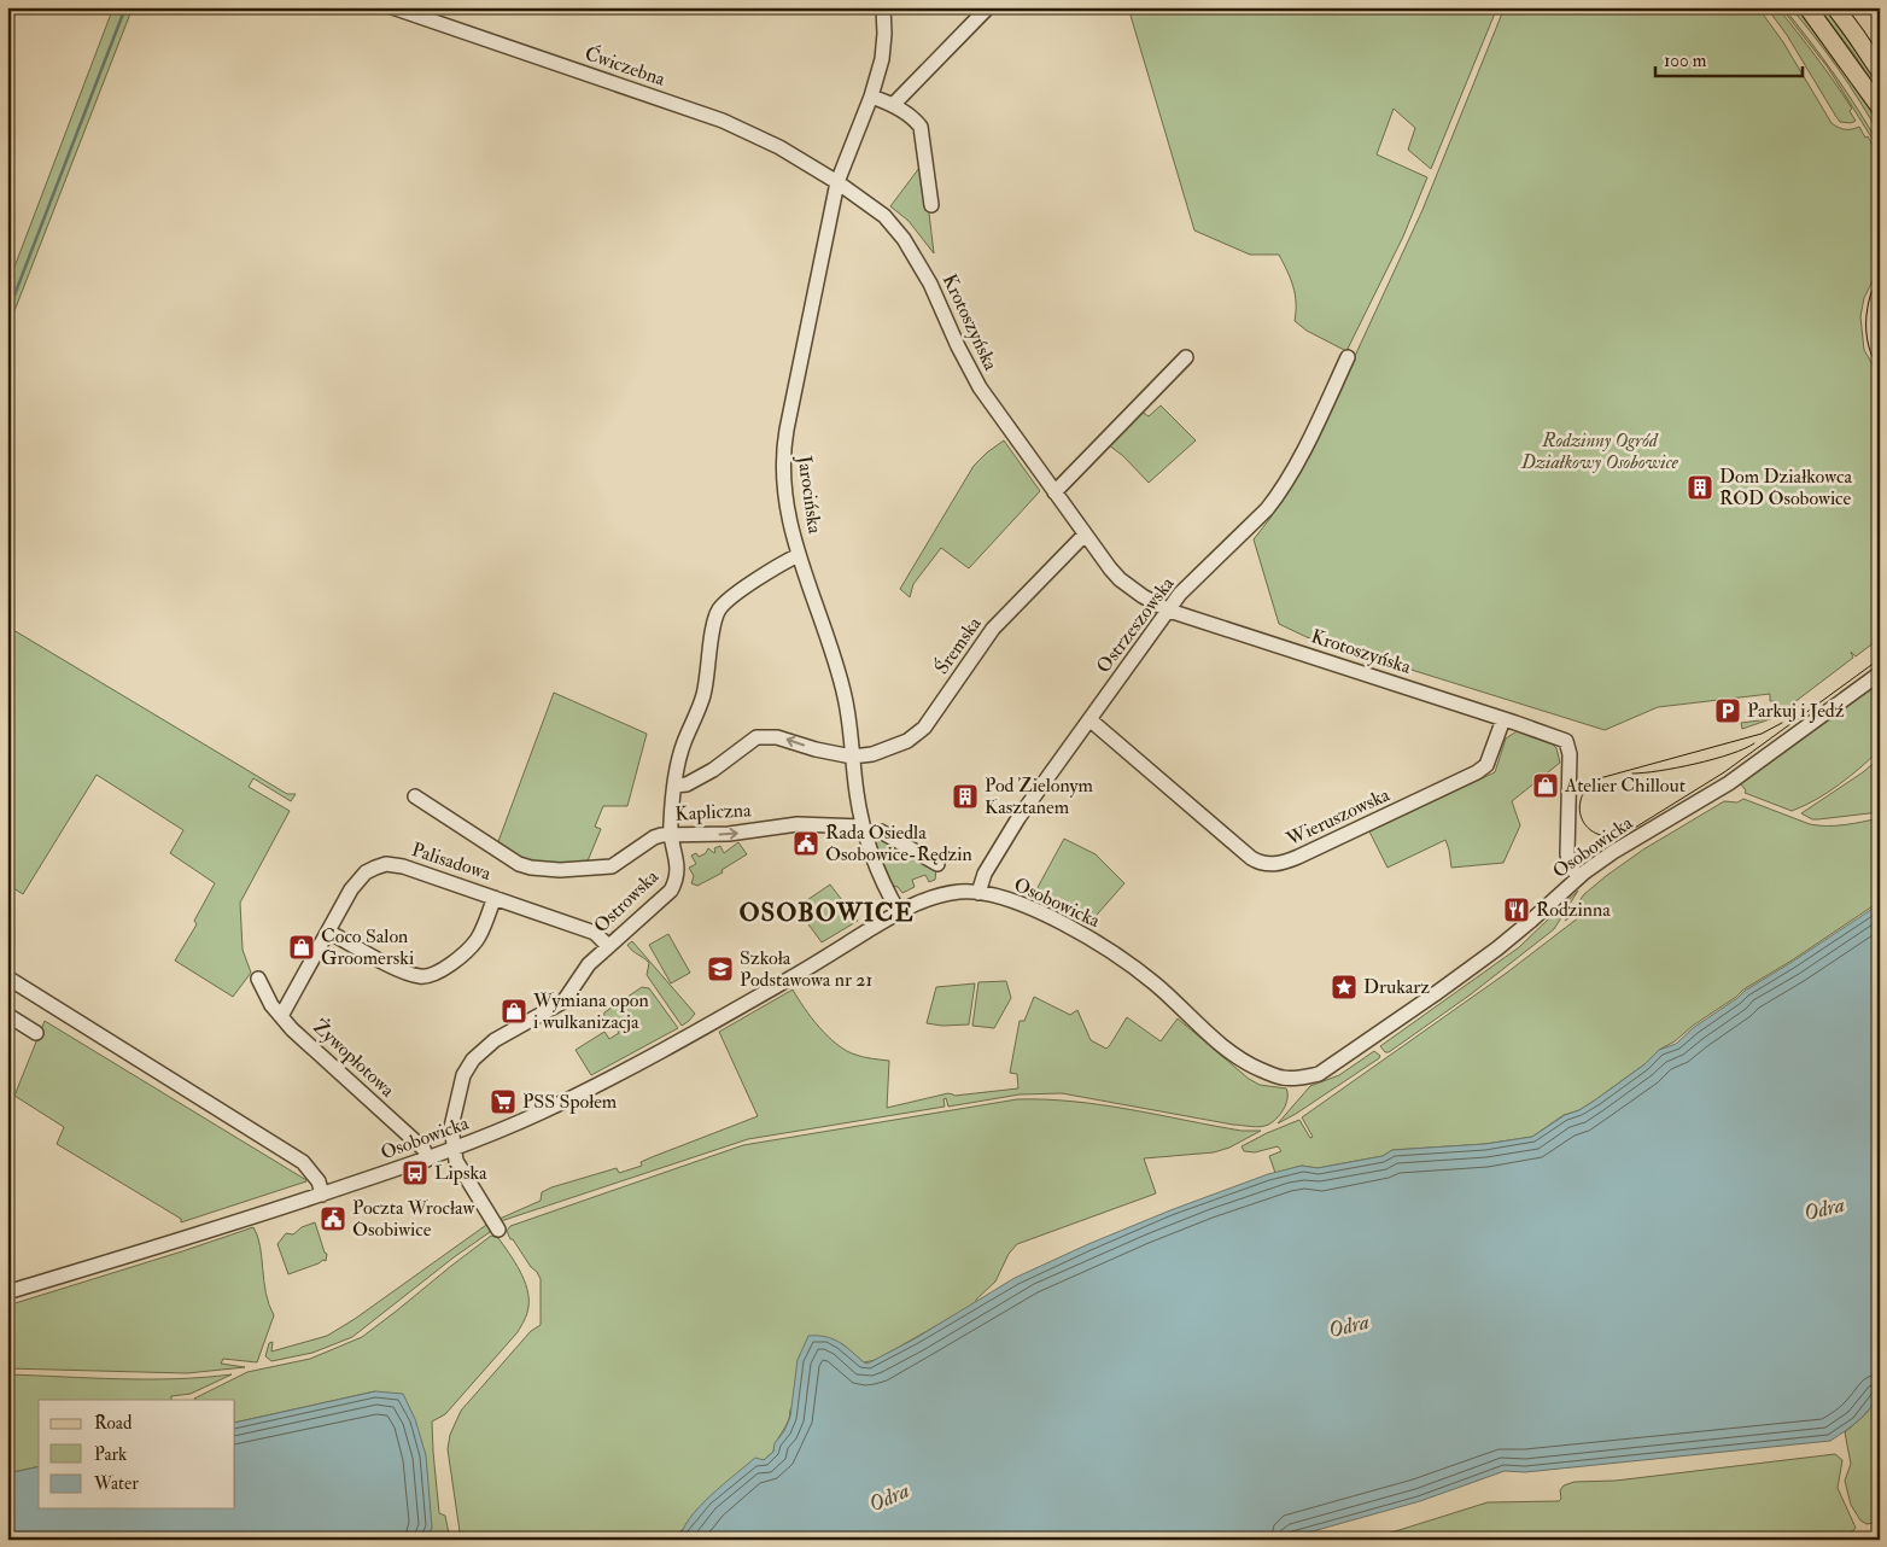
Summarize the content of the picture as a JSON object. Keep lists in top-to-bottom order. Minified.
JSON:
{"streets":{"street":["Ćwiczebna","Krotoszyńska","Jarocińska","Ostrzeszowska","Śremska","Kapliczna","Wieruszowska","Osobowicka","Palisadowa","Ostrowska","Żywopłotowa"]},"crossings":[["Ćwiczebna","Krotoszyńska"],["Ćwiczebna","Jarocińska"],["Krotoszyńska","Jarocińska"],["Krotoszyńska","Ostrzeszowska"],["Krotoszyńska","Śremska"],["Krotoszyńska","Wieruszowska"],["Krotoszyńska","Osobowicka"],["Jarocińska","Śremska"],["Jarocińska","Kapliczna"],["Jarocińska","Osobowicka"],["Jarocińska","Ostrowska"],["Ostrzeszowska","Wieruszowska"],["Ostrzeszowska","Osobowicka"],["Kapliczna","Ostrowska"],["Osobowicka","Ostrowska"],["Osobowicka","Żywopłotowa"],["Palisadowa","Ostrowska"],["Palisadowa","Żywopłotowa"]],"districts":["OSOBOWICE"],"water":["Odra"],"parks":["Rodzinny Ogród Działkowy Osobowice"],"places":{"building":["Dom Działkowca ROD Osobowice","Pod Zielonym Kasztanem"],"parking":["Parkuj i Jedź"],"shop":["Atelier Chillout","Coco Salon Groomerski","Wymiana opon i wulkanizacja"],"public building":["Rada Osiedla Osobowice-Rędzin","Poczta Wrocław Osobiwice"],"restaurant":["Rodzinna"],"school or university":["Szkoła Podstawowa nr 21"],"place":["Drukarz"],"supermarket":["PSS Społem"],"bus stop":["Lipska"]},"legend":["Road","Park","Water"],"scale_bar":"100 m"}
